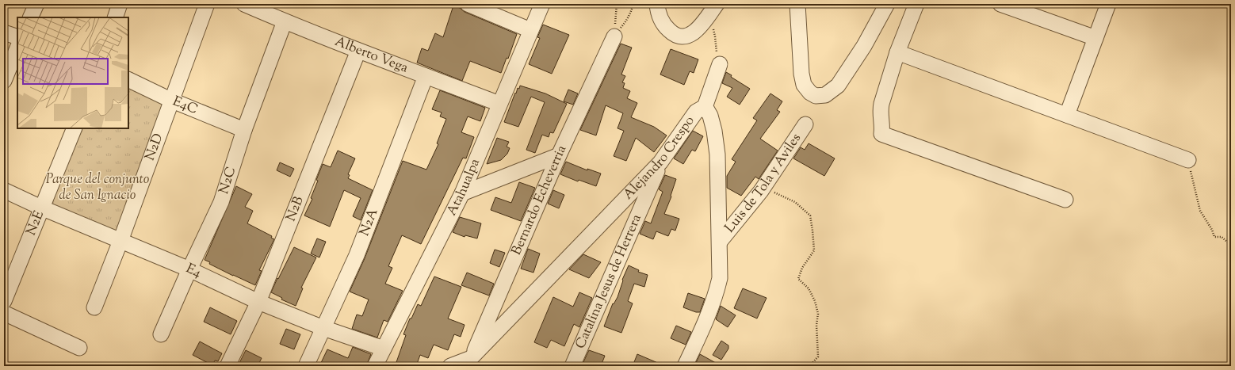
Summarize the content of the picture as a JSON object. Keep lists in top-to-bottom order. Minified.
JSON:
{"streets":{"street":["Alberto Vega","E4C","N2D","Alejandro Crespo","N2C","Luis de Tola y Aviles","Atahualpa","Bernardo Echeverria","N2B","N2E","N2A","E4","Catalina Jesus de Herrera"]},"crossings":[["Alberto Vega","N2C"],["Alberto Vega","Atahualpa"],["Alberto Vega","N2B"],["Alberto Vega","N2A"],["E4C","N2D"],["E4C","N2C"],["N2D","E4"],["Alejandro Crespo","Luis de Tola y Aviles"],["Alejandro Crespo","Bernardo Echeverria"],["Alejandro Crespo","Catalina Jesus de Herrera"],["N2C","E4"],["Atahualpa","E4"],["N2B","E4"],["N2E","E4"],["N2A","E4"]],"parks":["Parque del conjunto de San Ignacio"]}
